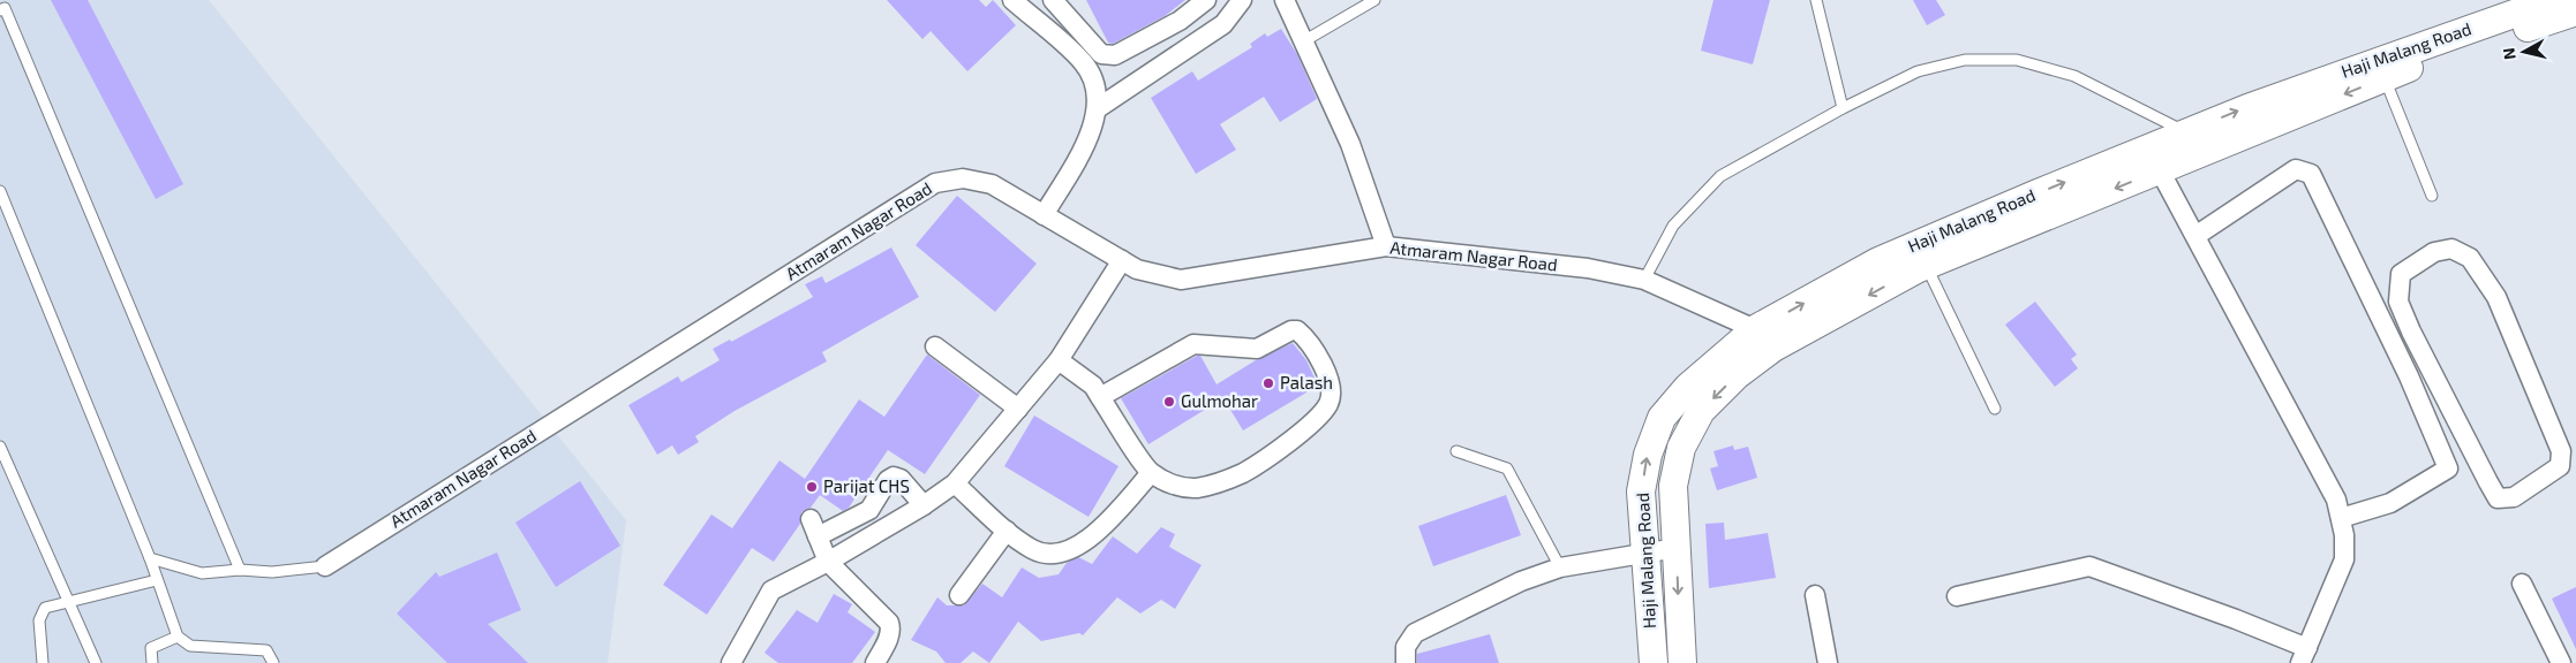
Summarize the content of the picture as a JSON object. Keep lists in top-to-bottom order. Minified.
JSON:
{"streets":{"main road":["Haji Malang Road"],"street":["Atmaram Nagar Road"]},"crossings":[["Haji Malang Road","Atmaram Nagar Road"]],"places":["Palash","Gulmohar","Parijat CHS"],"north":"left"}
